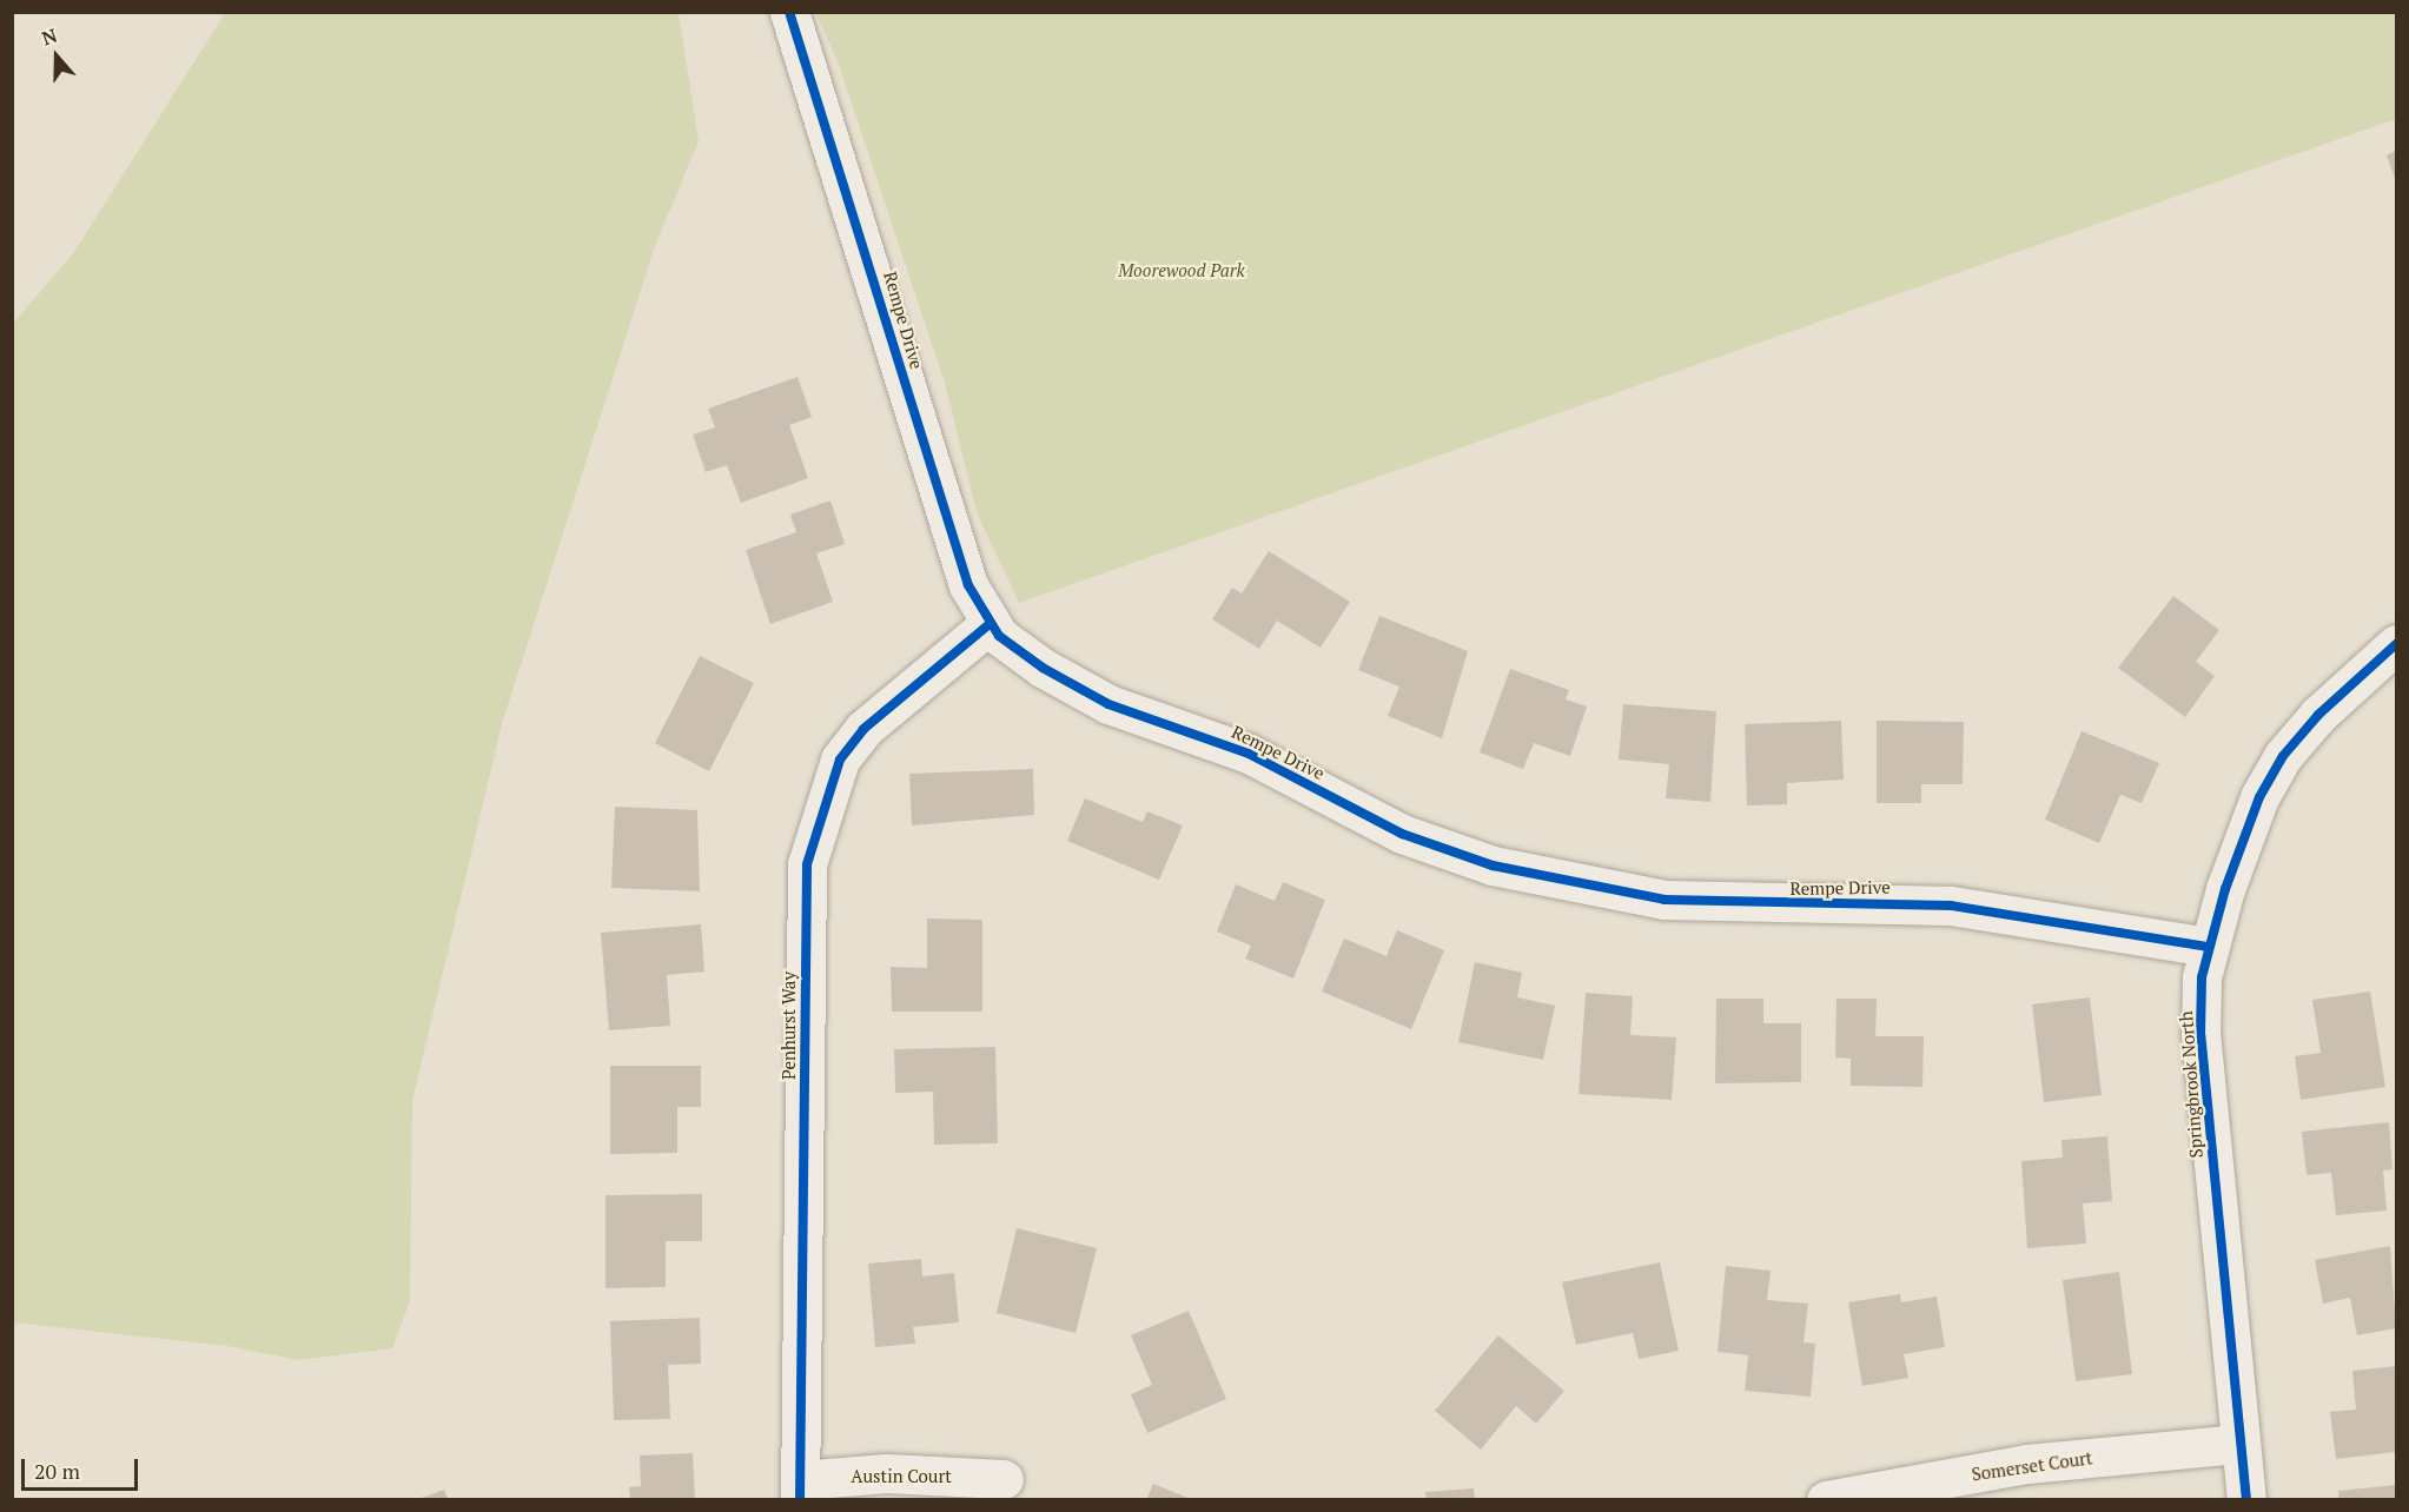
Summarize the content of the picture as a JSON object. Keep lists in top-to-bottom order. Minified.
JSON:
{"streets":{"street":["Rempe Drive","Penhurst Way","Springbrook North","Somerset Court","Austin Court"]},"crossings":[["Rempe Drive","Penhurst Way"],["Rempe Drive","Springbrook North"],["Penhurst Way","Austin Court"],["Springbrook North","Somerset Court"]],"parks":["Moorewood Park"],"scale_bar":"20 m","north":"top"}
